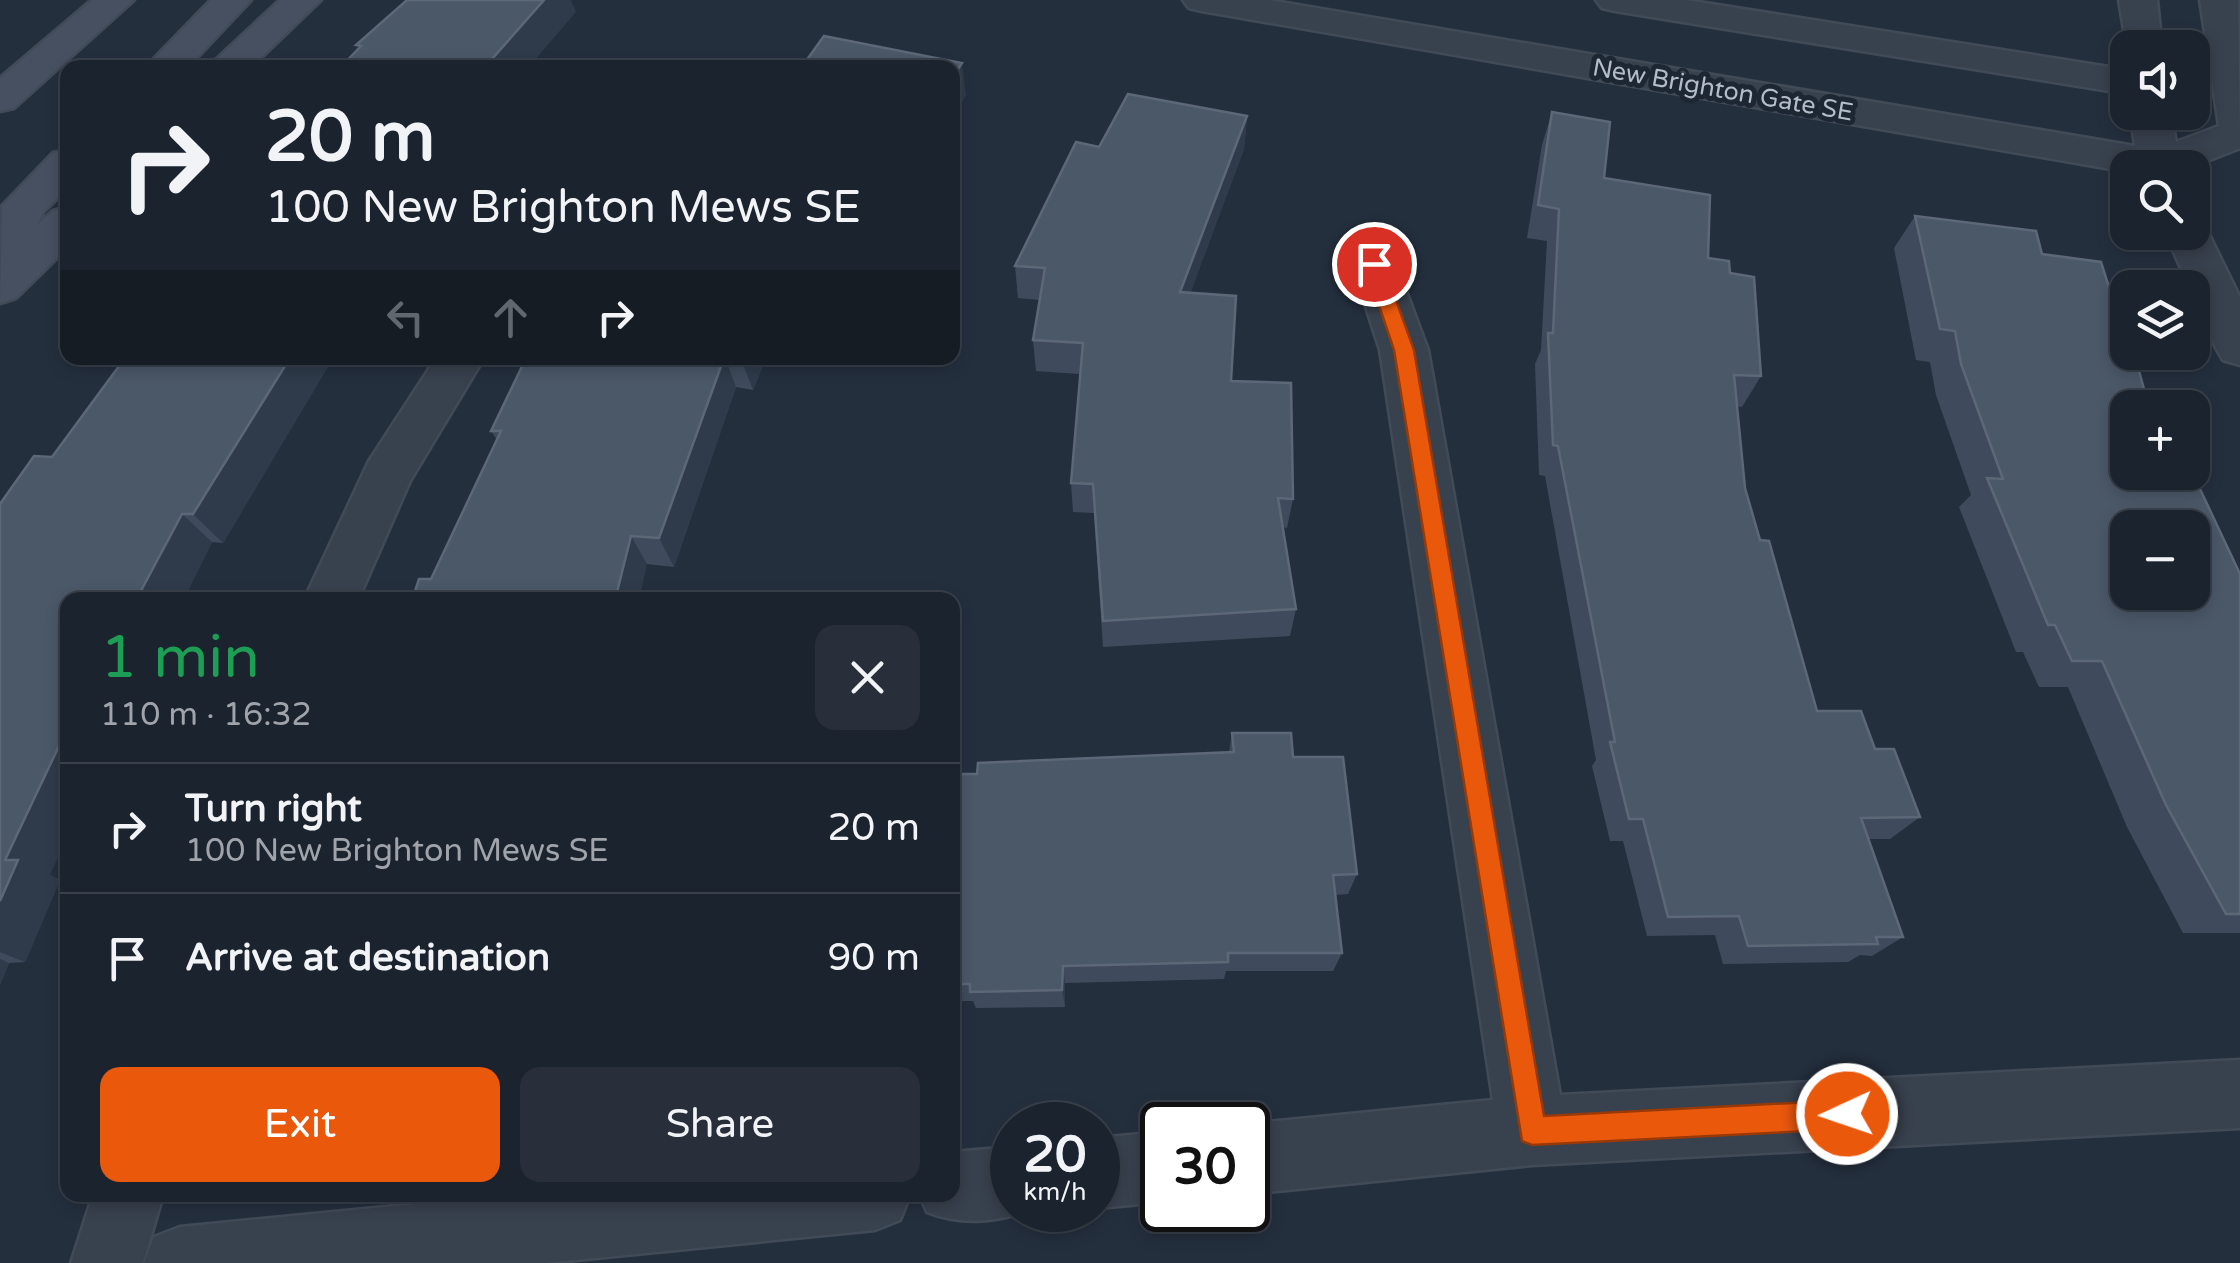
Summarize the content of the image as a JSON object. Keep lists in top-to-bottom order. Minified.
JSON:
{"streets":{"street":["New Brighton Gate SE"]},"page":{"map_buttons":["+","−"],"turn":["20 m","100 New Brighton Mews SE"],"heading":["1 min","110 m · 16:32"],"list":[{"name":"Turn right","note":"100 New Brighton Mews SE","value":"20 m"},{"name":"Arrive at destination","value":"90 m"}],"buttons":["Exit","Share"],"speed":"20 km/h","limit":"30"}}
